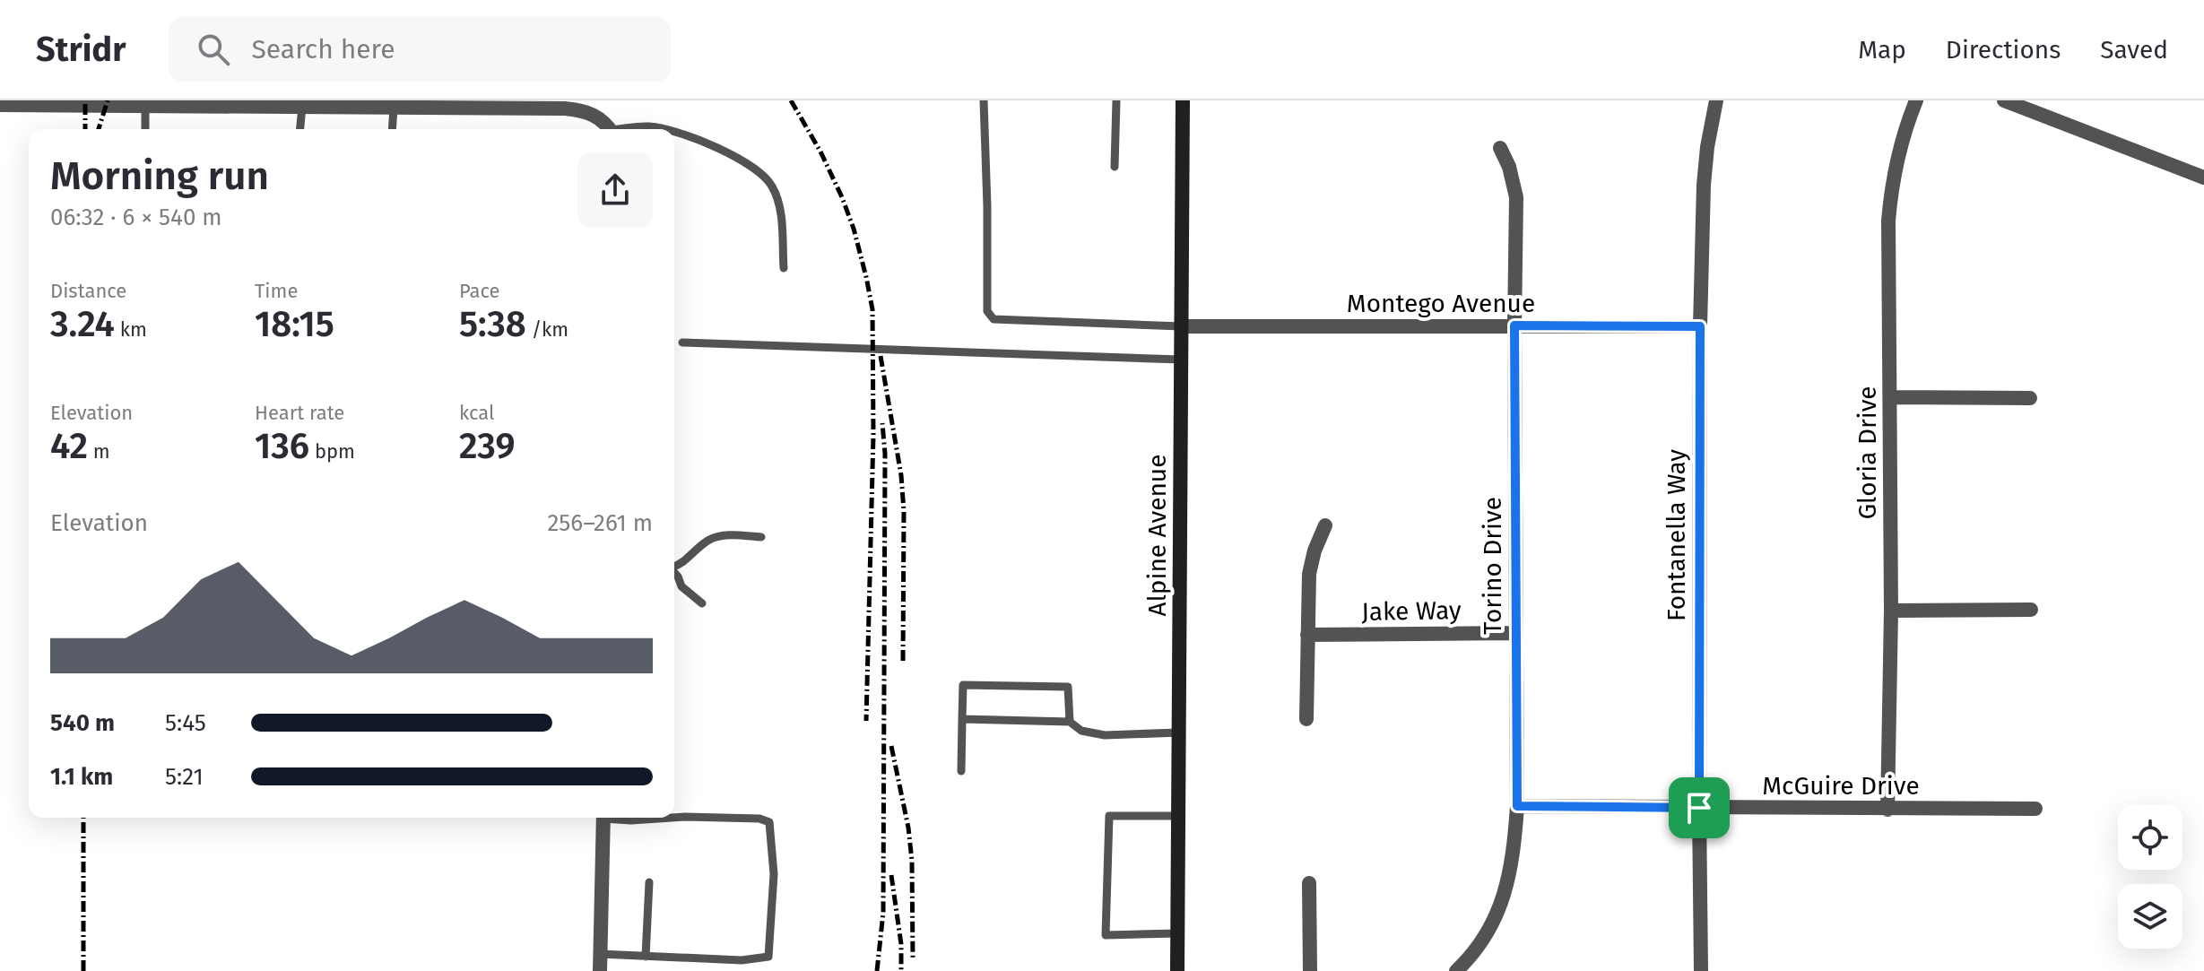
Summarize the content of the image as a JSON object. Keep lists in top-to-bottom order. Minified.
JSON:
{"streets":{"street":["Montego Avenue","Gloria Drive","Alpine Avenue","Fontanella Way","Torino Drive","Jake Way","McGuire Drive"]},"crossings":[["Montego Avenue","Alpine Avenue"],["Montego Avenue","Fontanella Way"],["Montego Avenue","Torino Drive"],["Gloria Drive","McGuire Drive"],["Fontanella Way","McGuire Drive"],["Torino Drive","Jake Way"],["Torino Drive","McGuire Drive"]],"page":{"header":"Stridr","search":"Search here","nav":["Map","Directions","Saved"],"heading":["Morning run","06:32 · 6 × 540 m"],"stats":[["Distance","3.24 km"],["Time","18:15"],["Pace","5:38 /km"],["Elevation","42 m"],["Heart rate","136 bpm"],["kcal","239"]],"chart":["Elevation","256–261 m"],"list":[{"name":"540 m","note":"5:45"},{"name":"1.1 km","note":"5:21"}]}}
